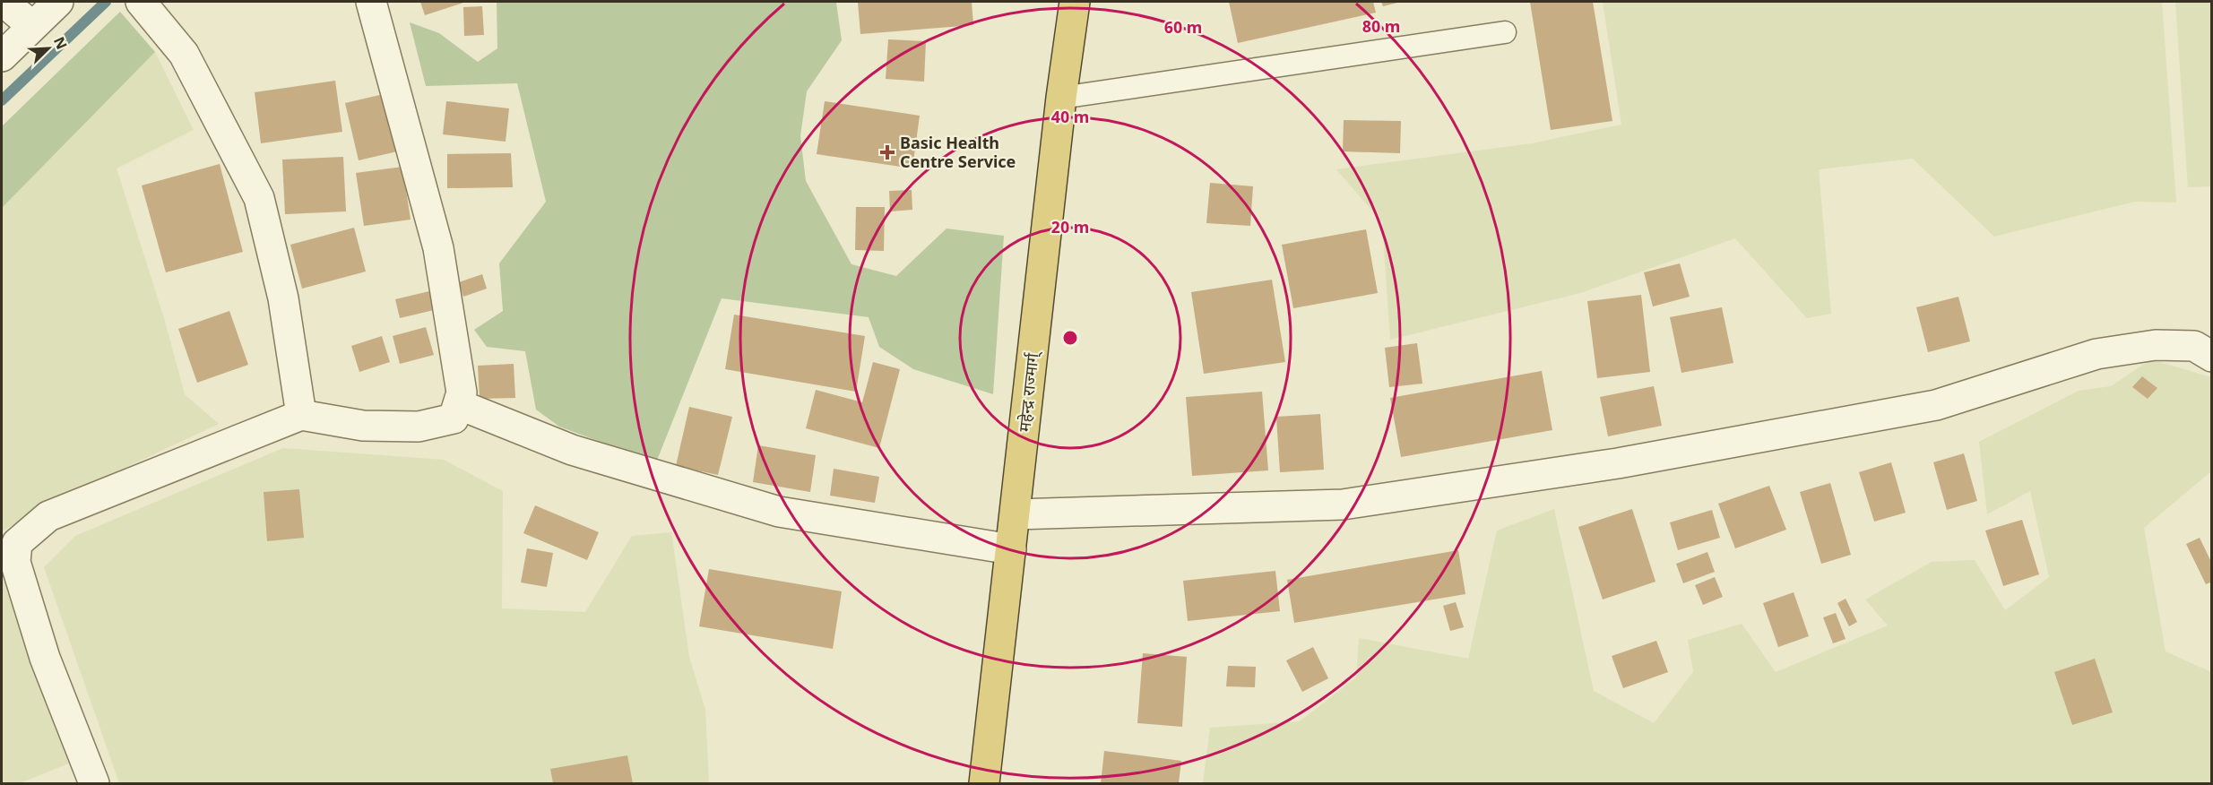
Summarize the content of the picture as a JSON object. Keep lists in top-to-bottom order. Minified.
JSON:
{"streets":{"highway":["महेन्द्र राज्मार्ग्"]},"places":{"health":["Basic Health Centre Service"]},"north":"top right","rings":["80 m","60 m","40 m","20 m"]}
